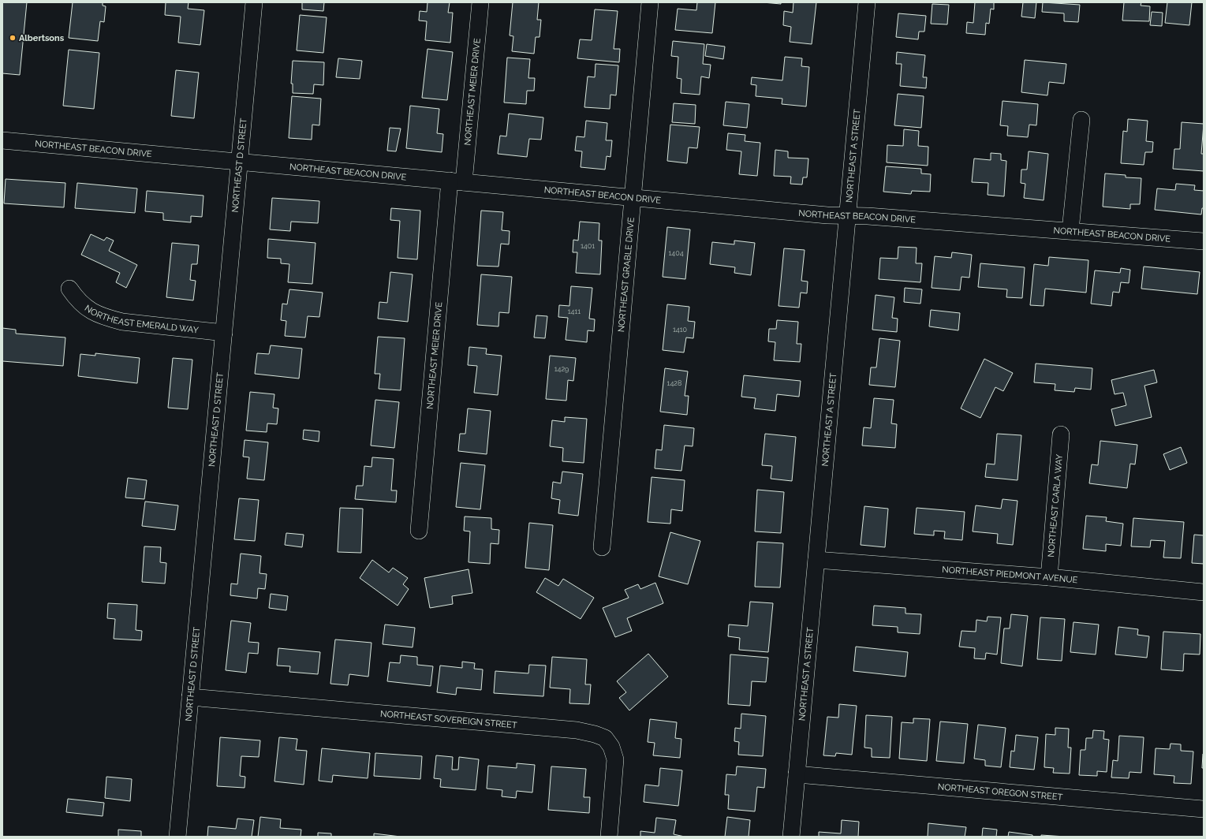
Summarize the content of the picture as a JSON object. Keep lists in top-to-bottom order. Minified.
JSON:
{"streets":{"street":["NORTHEAST MEIER DRIVE","NORTHEAST BEACON DRIVE","NORTHEAST A STREET","NORTHEAST D STREET","NORTHEAST GRABLE DRIVE","NORTHEAST EMERALD WAY","NORTHEAST CARLA WAY","NORTHEAST PIEDMONT AVENUE","NORTHEAST SOVEREIGN STREET","NORTHEAST OREGON STREET"]},"crossings":[["NORTHEAST MEIER DRIVE","NORTHEAST BEACON DRIVE"],["NORTHEAST BEACON DRIVE","NORTHEAST A STREET"],["NORTHEAST BEACON DRIVE","NORTHEAST D STREET"],["NORTHEAST BEACON DRIVE","NORTHEAST GRABLE DRIVE"],["NORTHEAST A STREET","NORTHEAST PIEDMONT AVENUE"],["NORTHEAST A STREET","NORTHEAST OREGON STREET"],["NORTHEAST D STREET","NORTHEAST EMERALD WAY"],["NORTHEAST D STREET","NORTHEAST SOVEREIGN STREET"],["NORTHEAST CARLA WAY","NORTHEAST PIEDMONT AVENUE"]],"places":["Albertsons"],"house_numbers":["1401","1404","1411","1410","1429","1428"]}
